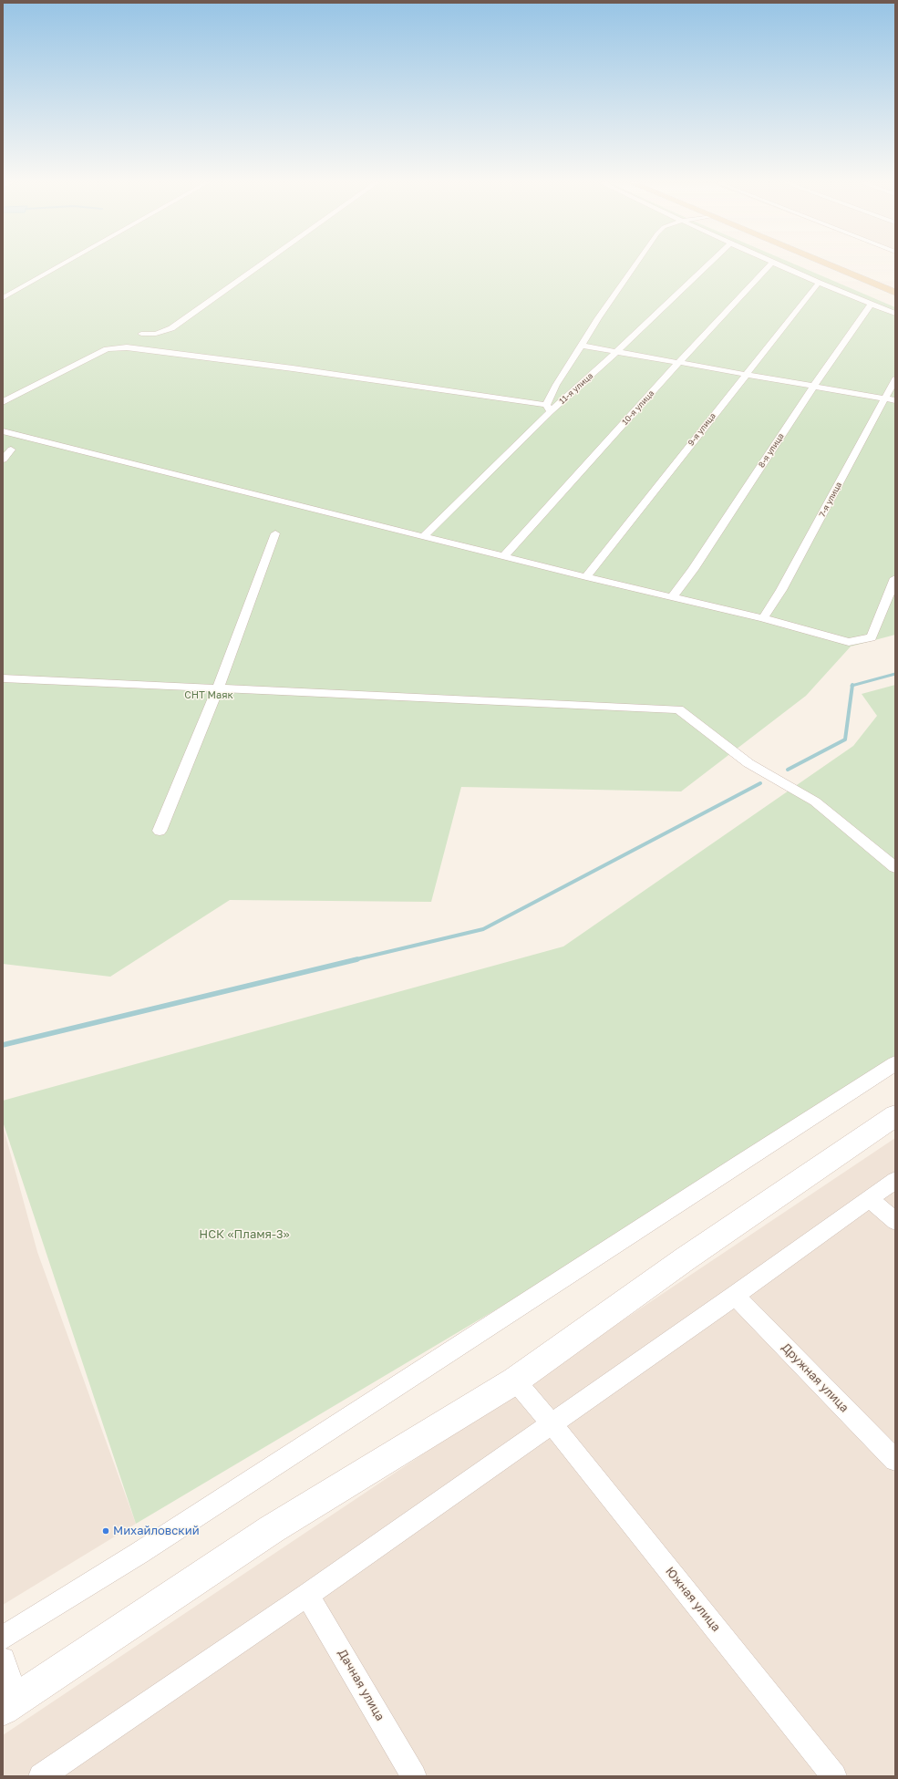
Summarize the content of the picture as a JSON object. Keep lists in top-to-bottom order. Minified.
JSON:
{"streets":{"street":["11-я улица","10-я улица","9-я улица","8-я улица","7-я улица","Дружная улица","Южная улица","Дачная улица"]},"parks":["СНТ Маяк","НСК «Пламя-3»"],"places":["Михайловский"]}
